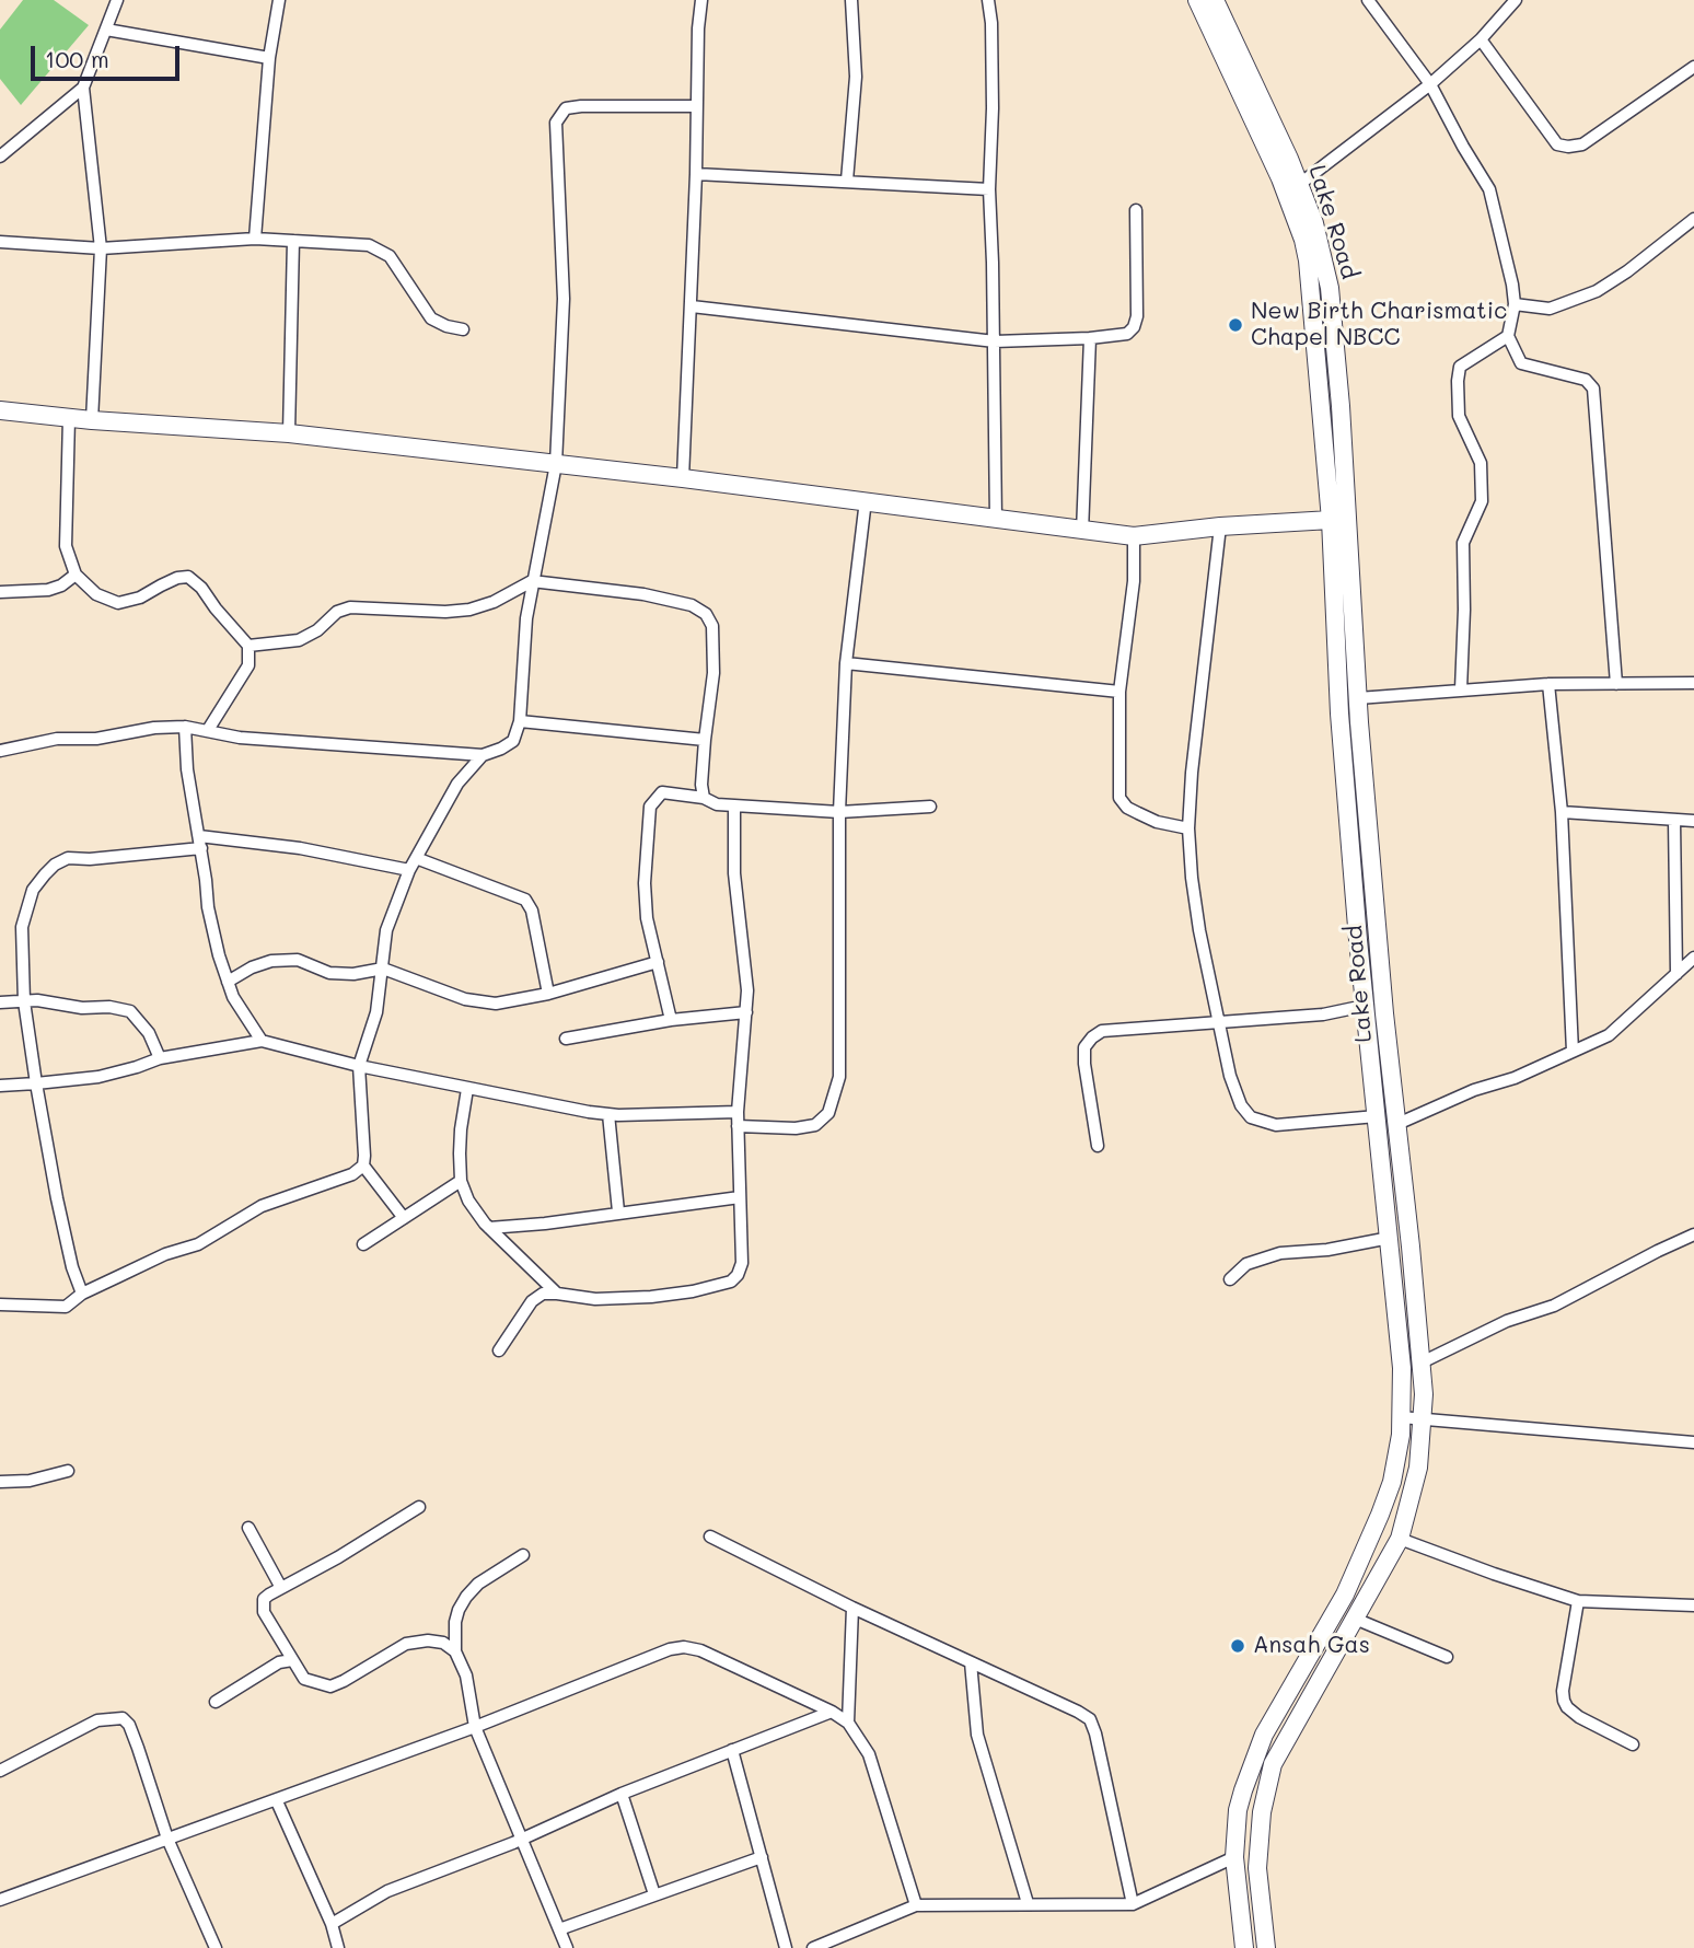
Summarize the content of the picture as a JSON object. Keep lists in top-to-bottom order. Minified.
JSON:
{"streets":{"main road":["Lake Road"]},"places":["New Birth Charismatic Chapel NBCC","Ansah Gas"],"scale_bar":"100 m"}
